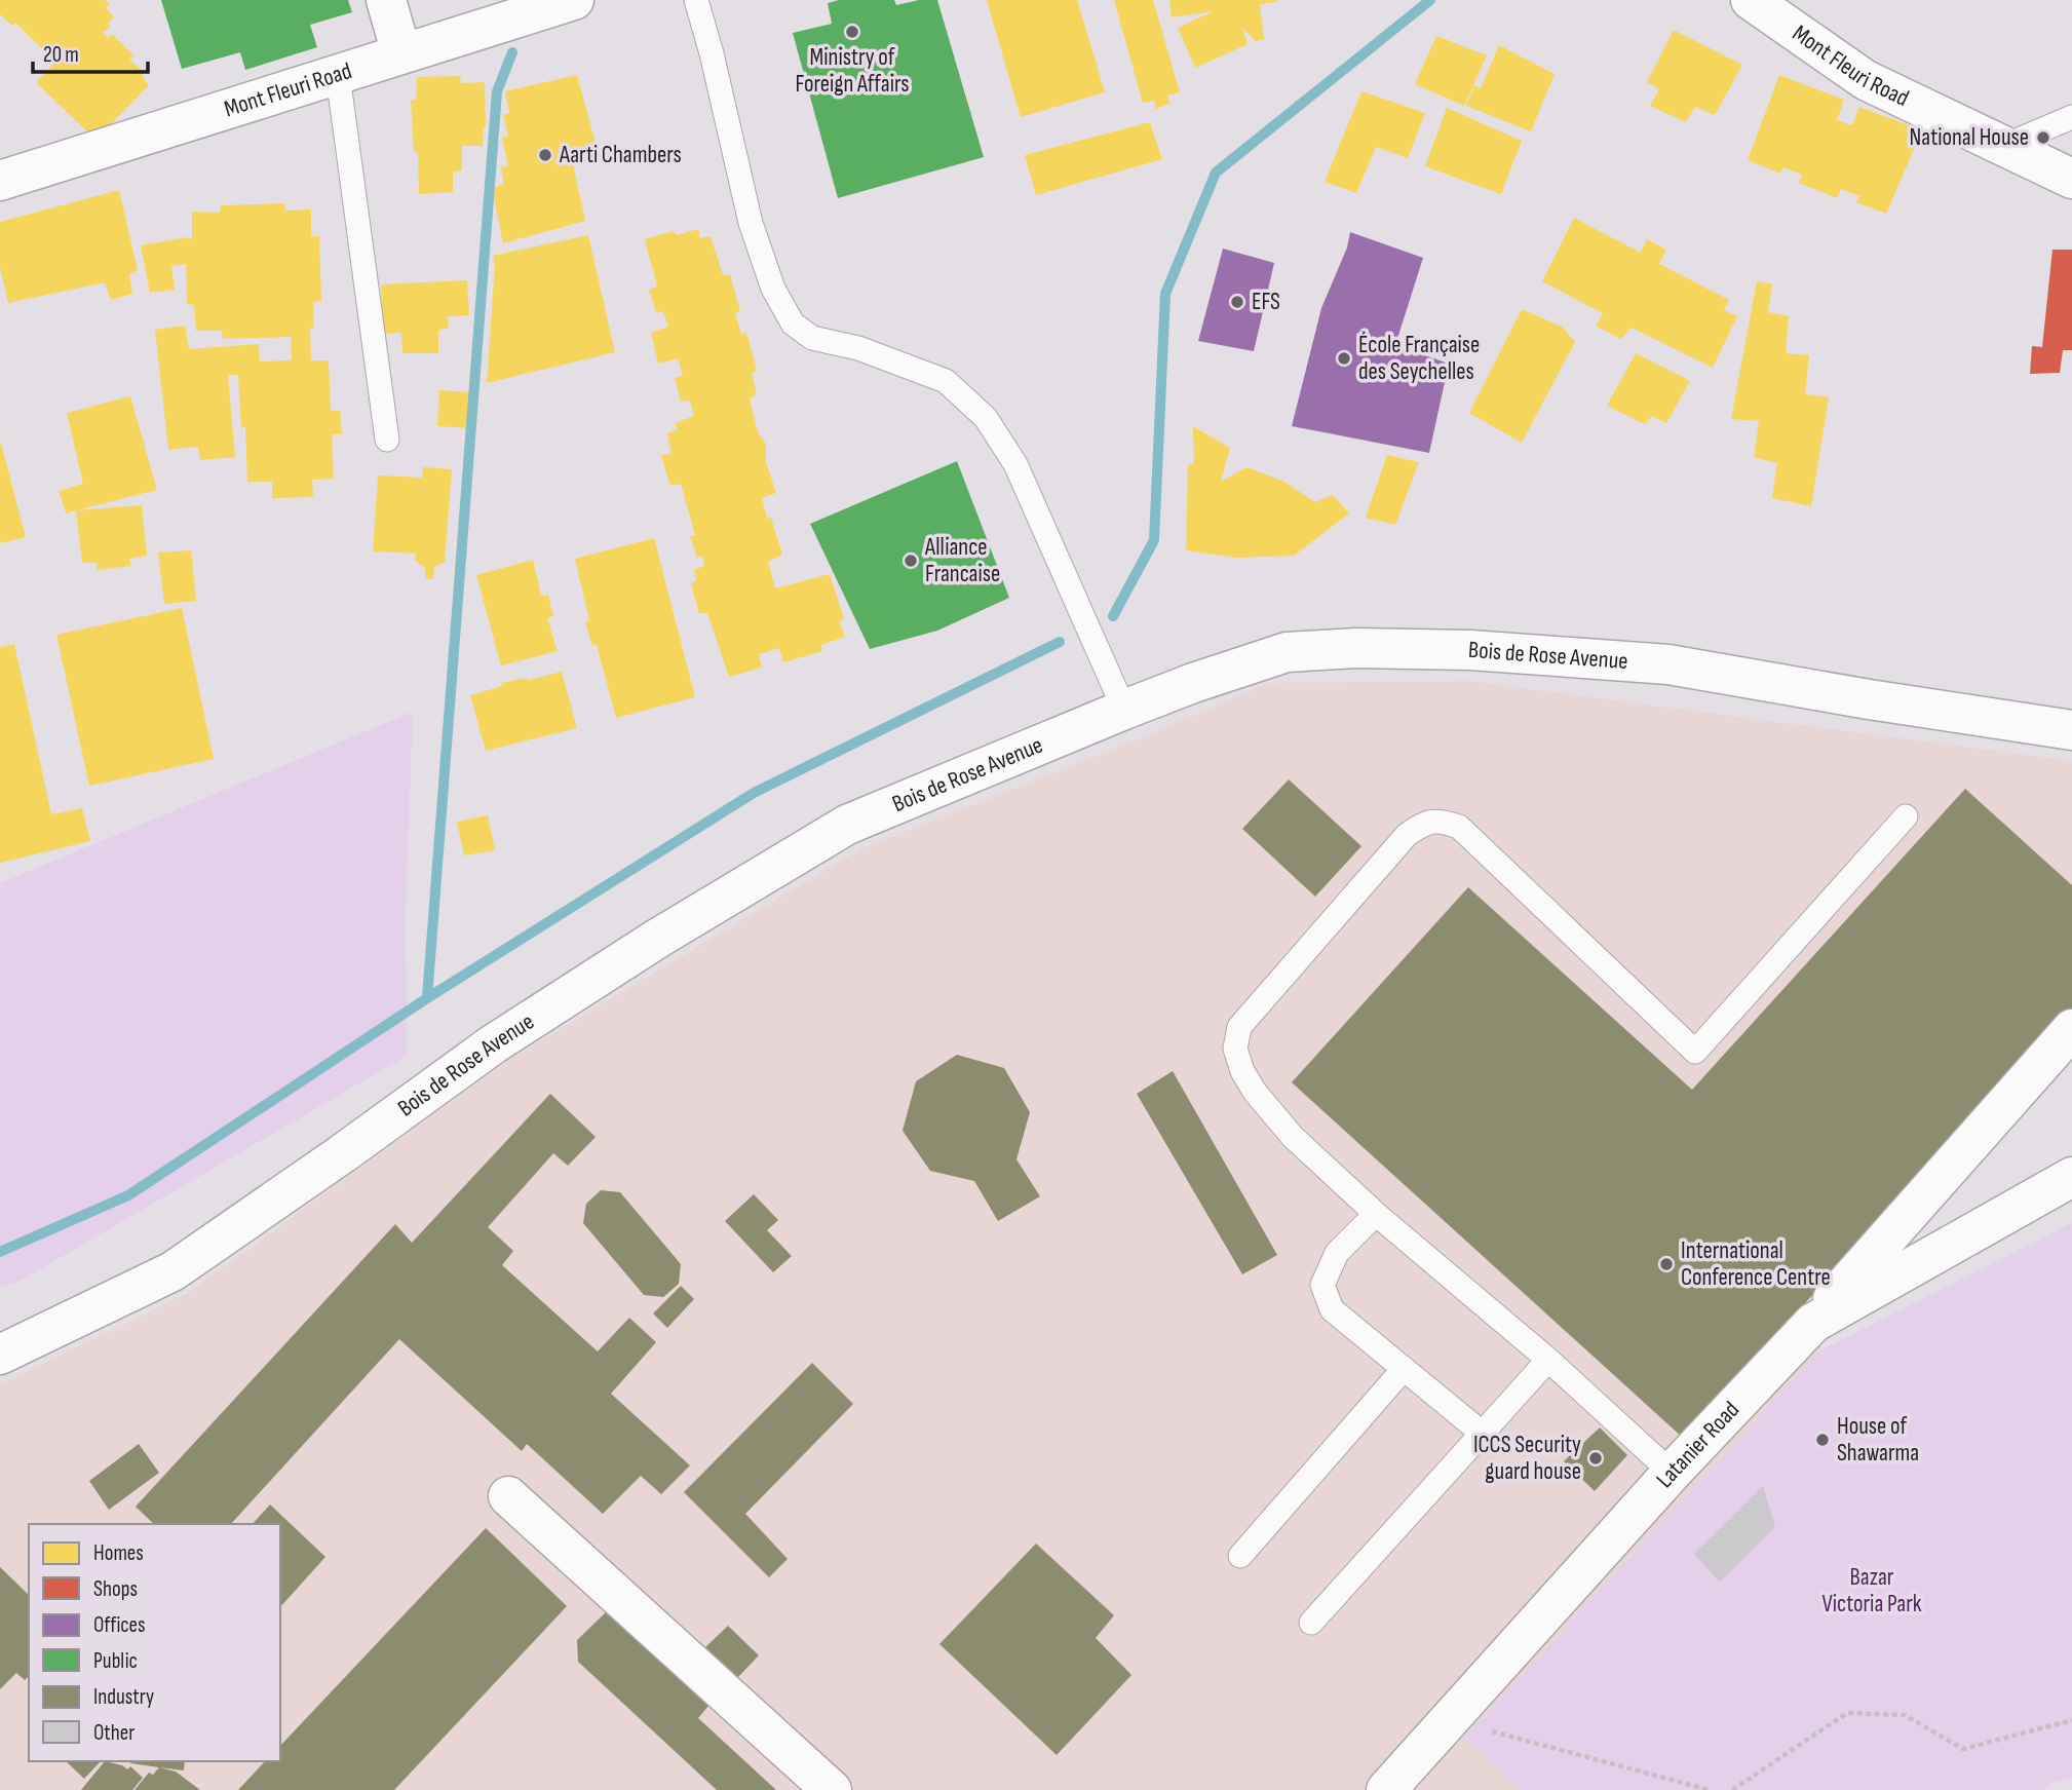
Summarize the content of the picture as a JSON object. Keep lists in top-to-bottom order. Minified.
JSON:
{"streets":{"main road":["Mont Fleuri Road","Bois de Rose Avenue","Latanier Road"]},"parks":["Bazar Victoria Park"],"places":["Ministry of Foreign Affairs","National House","Aarti Chambers","EFS","École Française des Seychelles","Alliance Francaise","International Conference Centre","House of Shawarma","ICCS Security guard house"],"legend":["Homes","Shops","Offices","Public","Industry","Other"],"scale_bar":"20 m"}
